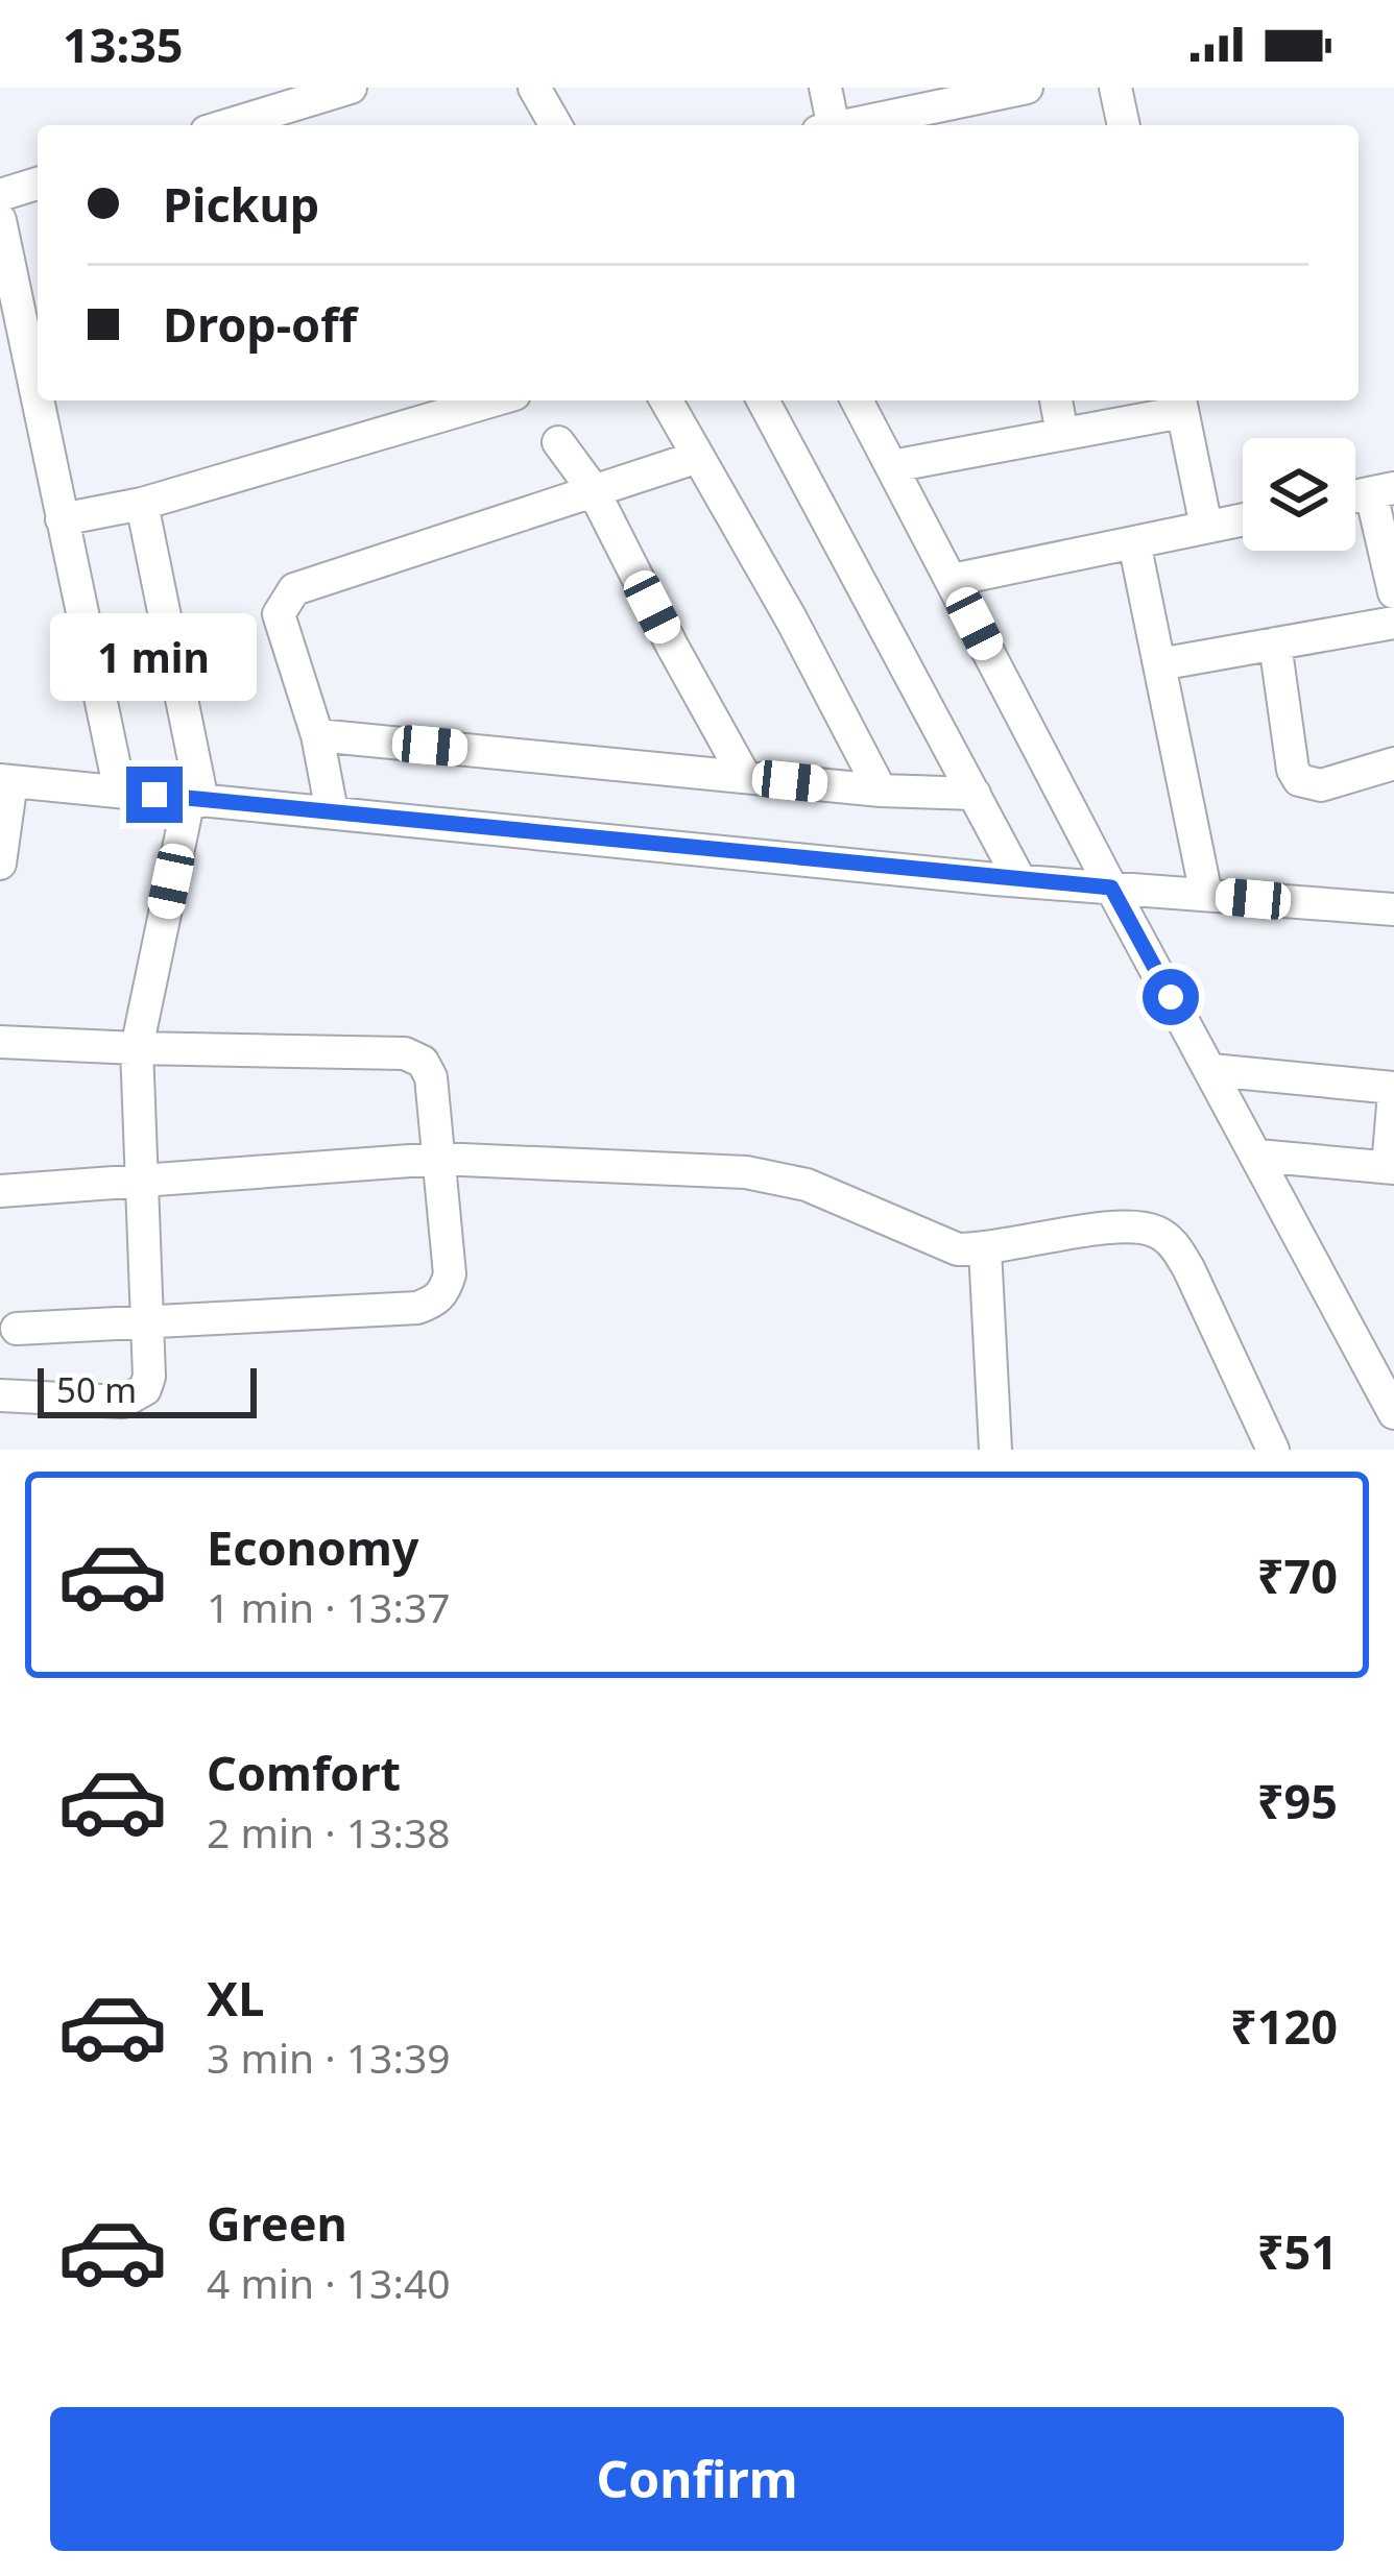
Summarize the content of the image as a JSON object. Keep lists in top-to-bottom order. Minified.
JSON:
{"scale_bar":"50 m","page":{"status":"13:35","banner":["Pickup","Drop-off"],"bubble":"1 min","scale":"50 m","list":[{"name":"Economy","note":"1 min · 13:37","value":"₹70"},{"name":"Comfort","note":"2 min · 13:38","value":"₹95"},{"name":"XL","note":"3 min · 13:39","value":"₹120"},{"name":"Green","note":"4 min · 13:40","value":"₹51"}],"buttons":"Confirm"}}
